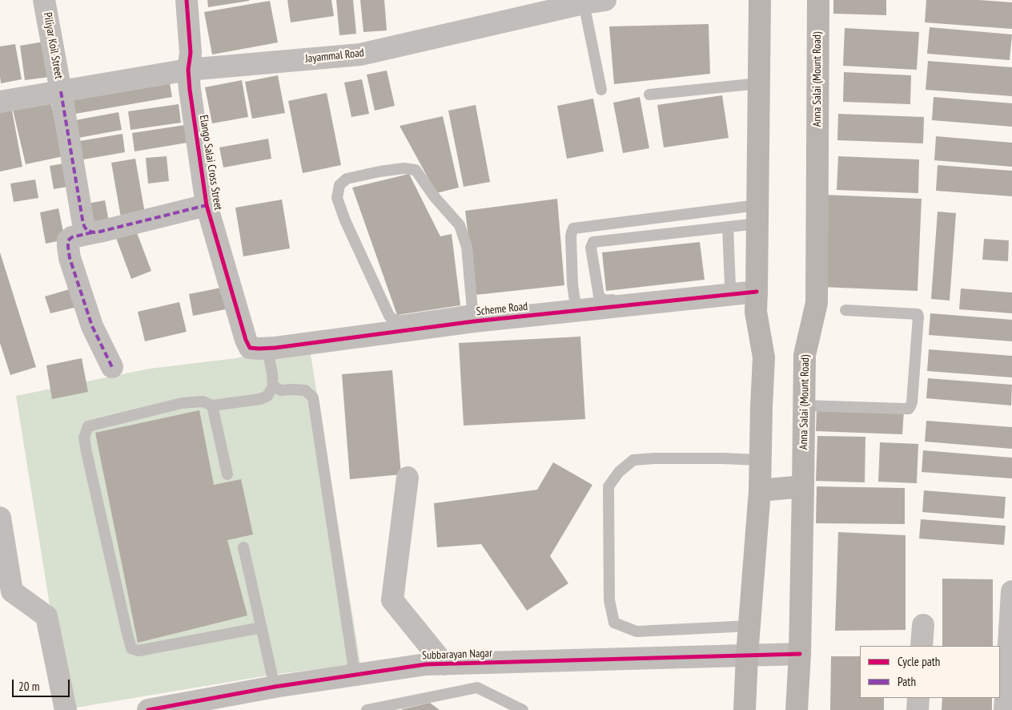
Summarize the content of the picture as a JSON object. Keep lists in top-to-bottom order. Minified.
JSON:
{"streets":{"main road":["Anna Salai (Mount Road)"],"street":["Piliyar Koil Street","Jayammal Road","Elango Salai Cross Street","Scheme Road","Subbarayan Nagar"]},"crossings":[["Piliyar Koil Street","Jayammal Road"],["Jayammal Road","Elango Salai Cross Street"],["Anna Salai (Mount Road)","Subbarayan Nagar"],["Elango Salai Cross Street","Scheme Road"]],"legend":["Cycle path","Path"],"scale_bar":"20 m"}
